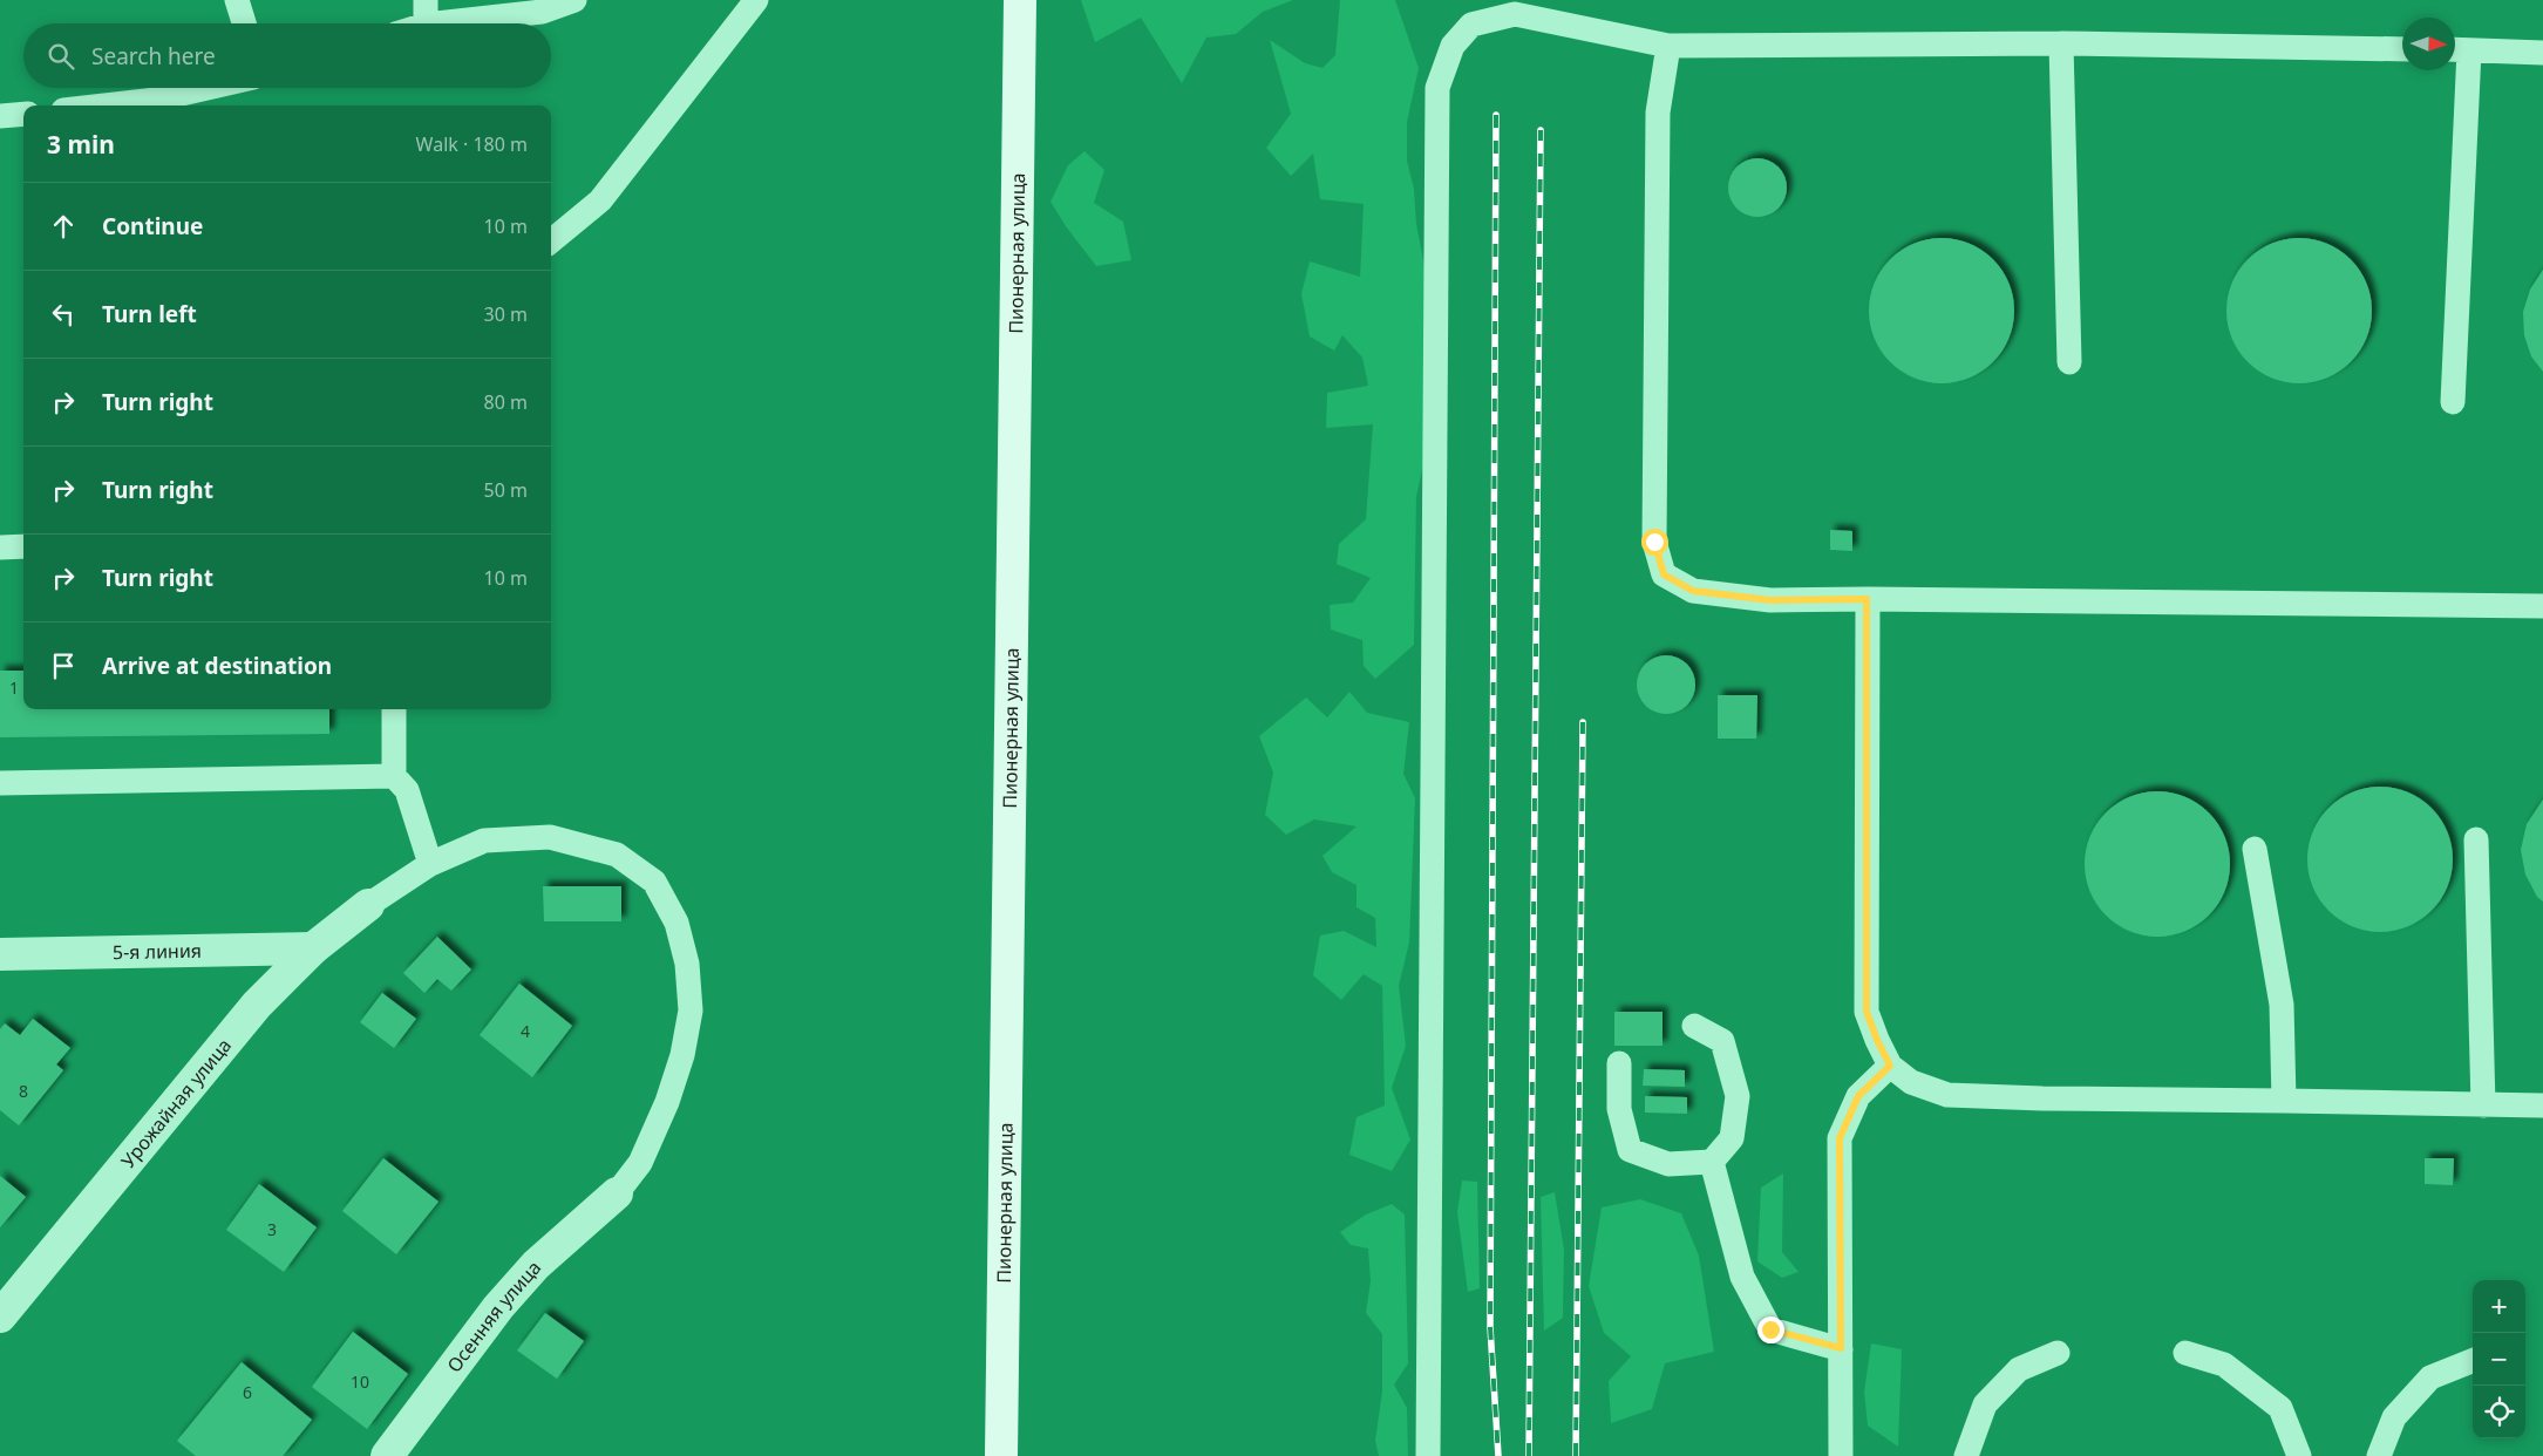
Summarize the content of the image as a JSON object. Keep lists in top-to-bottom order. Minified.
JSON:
{"streets":{"street":["Пионерная улица","5-я линия","Урожайная улица","Осенняя улица"]},"crossings":[["5-я линия","Урожайная улица"]],"house_numbers":["1","4","8","3","10","6"],"north":"right","page":{"search":"Search here","heading":["3 min","Walk · 180 m"],"list":[["Continue","10 m"],["Turn left","30 m"],["Turn right","80 m"],["Turn right","50 m"],["Turn right","10 m"],"Arrive at destination"],"map_buttons":["+","−"]}}
